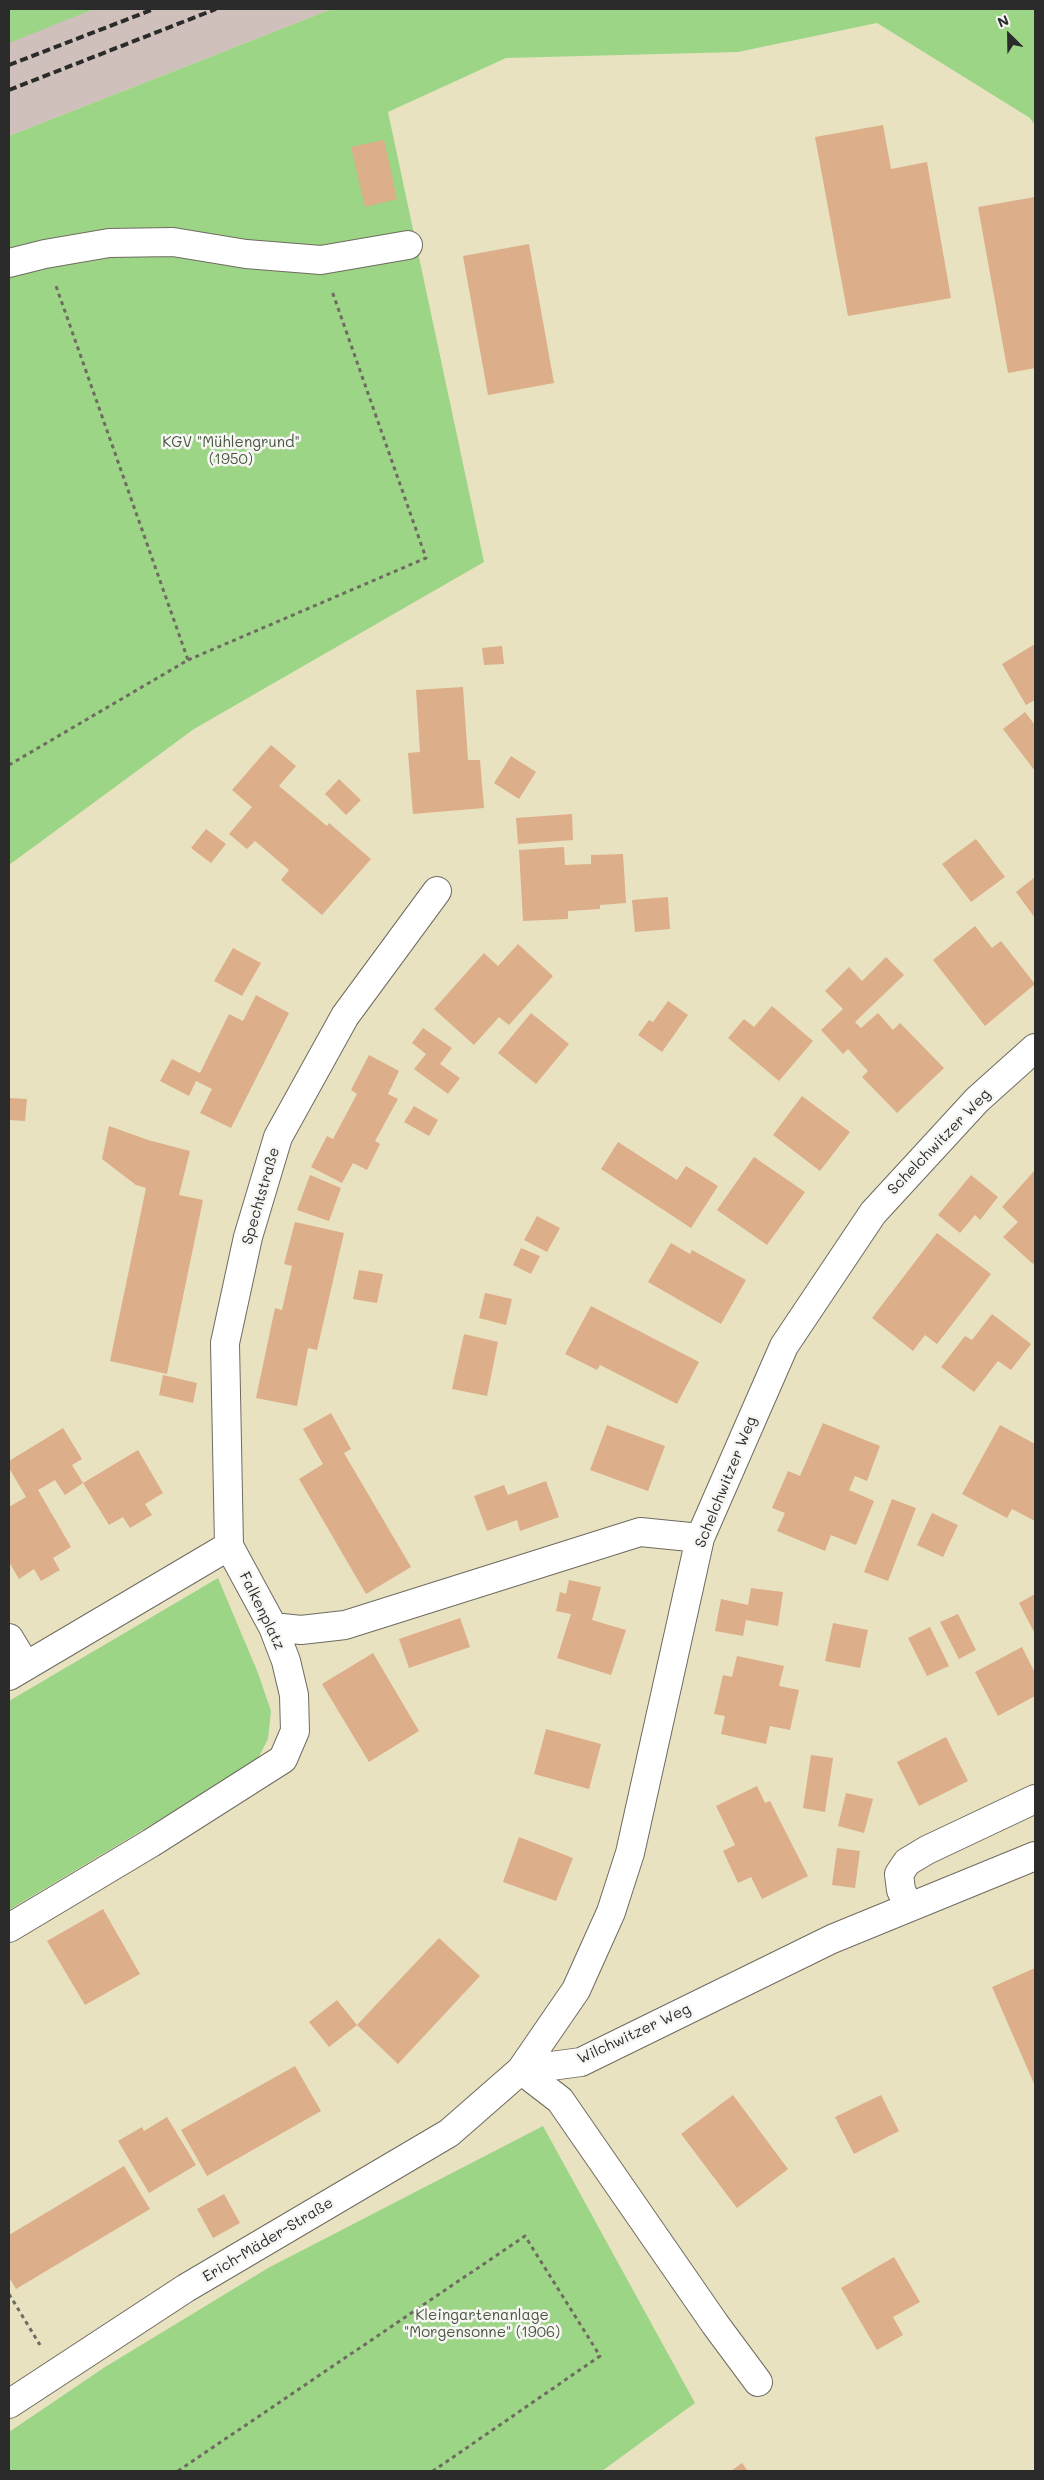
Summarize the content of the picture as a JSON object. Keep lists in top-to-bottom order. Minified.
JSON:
{"streets":{"street":["Schelchwitzer Weg","Spechtstraße","Falkenplatz","Wilchwitzer Weg","Erich-Mäder-Straße"]},"crossings":[["Schelchwitzer Weg","Wilchwitzer Weg"],["Schelchwitzer Weg","Erich-Mäder-Straße"],["Spechtstraße","Falkenplatz"],["Wilchwitzer Weg","Erich-Mäder-Straße"]],"parks":["KGV \"Mühlengrund\" (1950)","Kleingartenanlage \"Morgensonne\" (1906)"],"north":"top left"}
